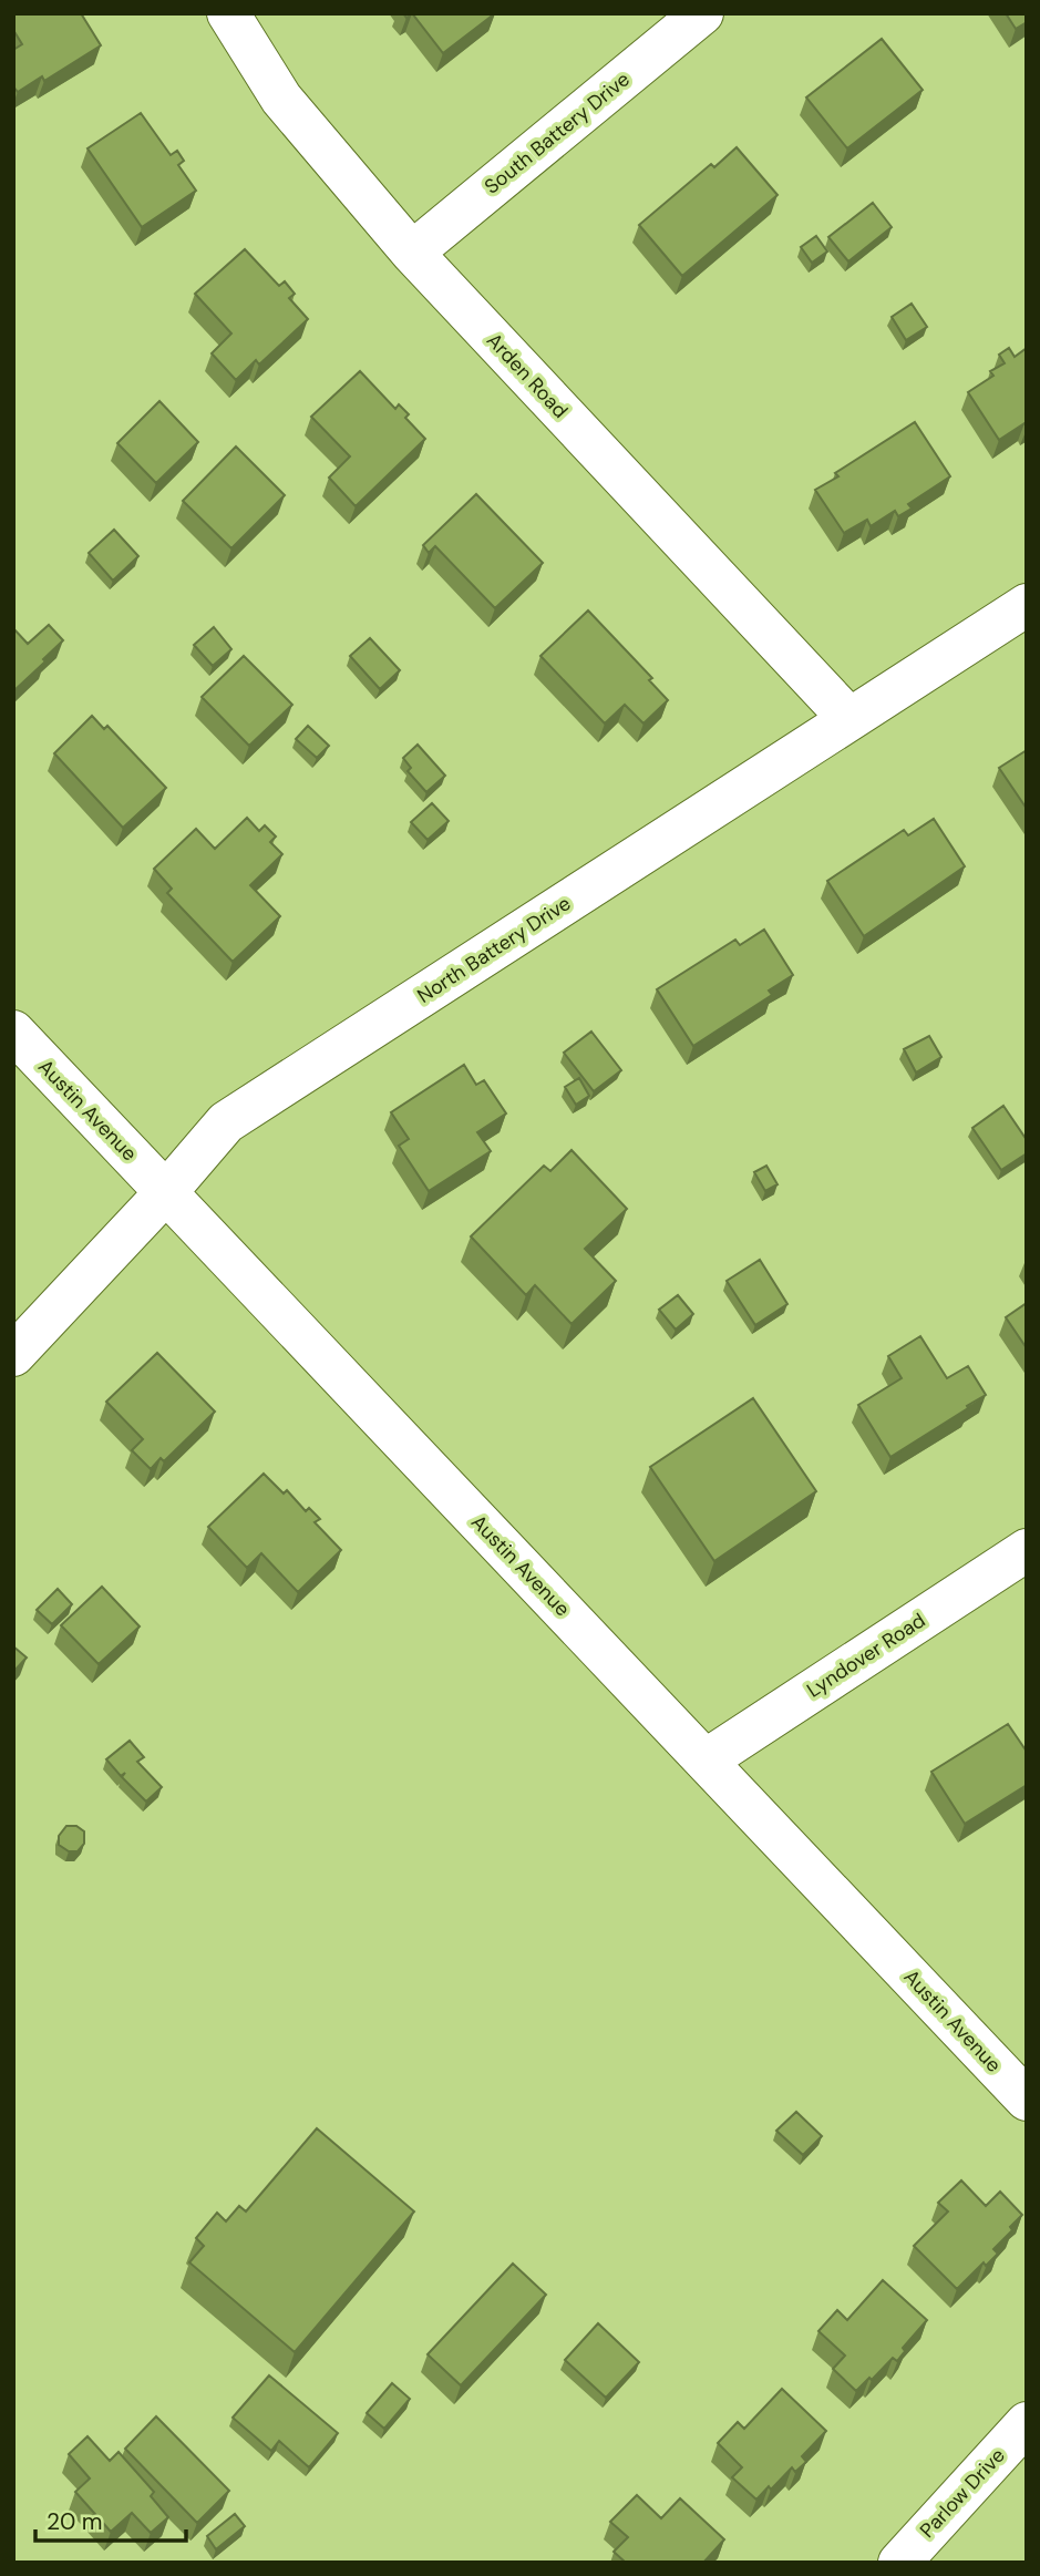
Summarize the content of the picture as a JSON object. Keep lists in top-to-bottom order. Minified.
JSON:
{"streets":{"street":["South Battery Drive","Arden Road","North Battery Drive","Austin Avenue","Lyndover Road","Parlow Drive"]},"crossings":[["South Battery Drive","Arden Road"],["Arden Road","North Battery Drive"],["North Battery Drive","Austin Avenue"],["Austin Avenue","Lyndover Road"]],"scale_bar":"20 m"}
